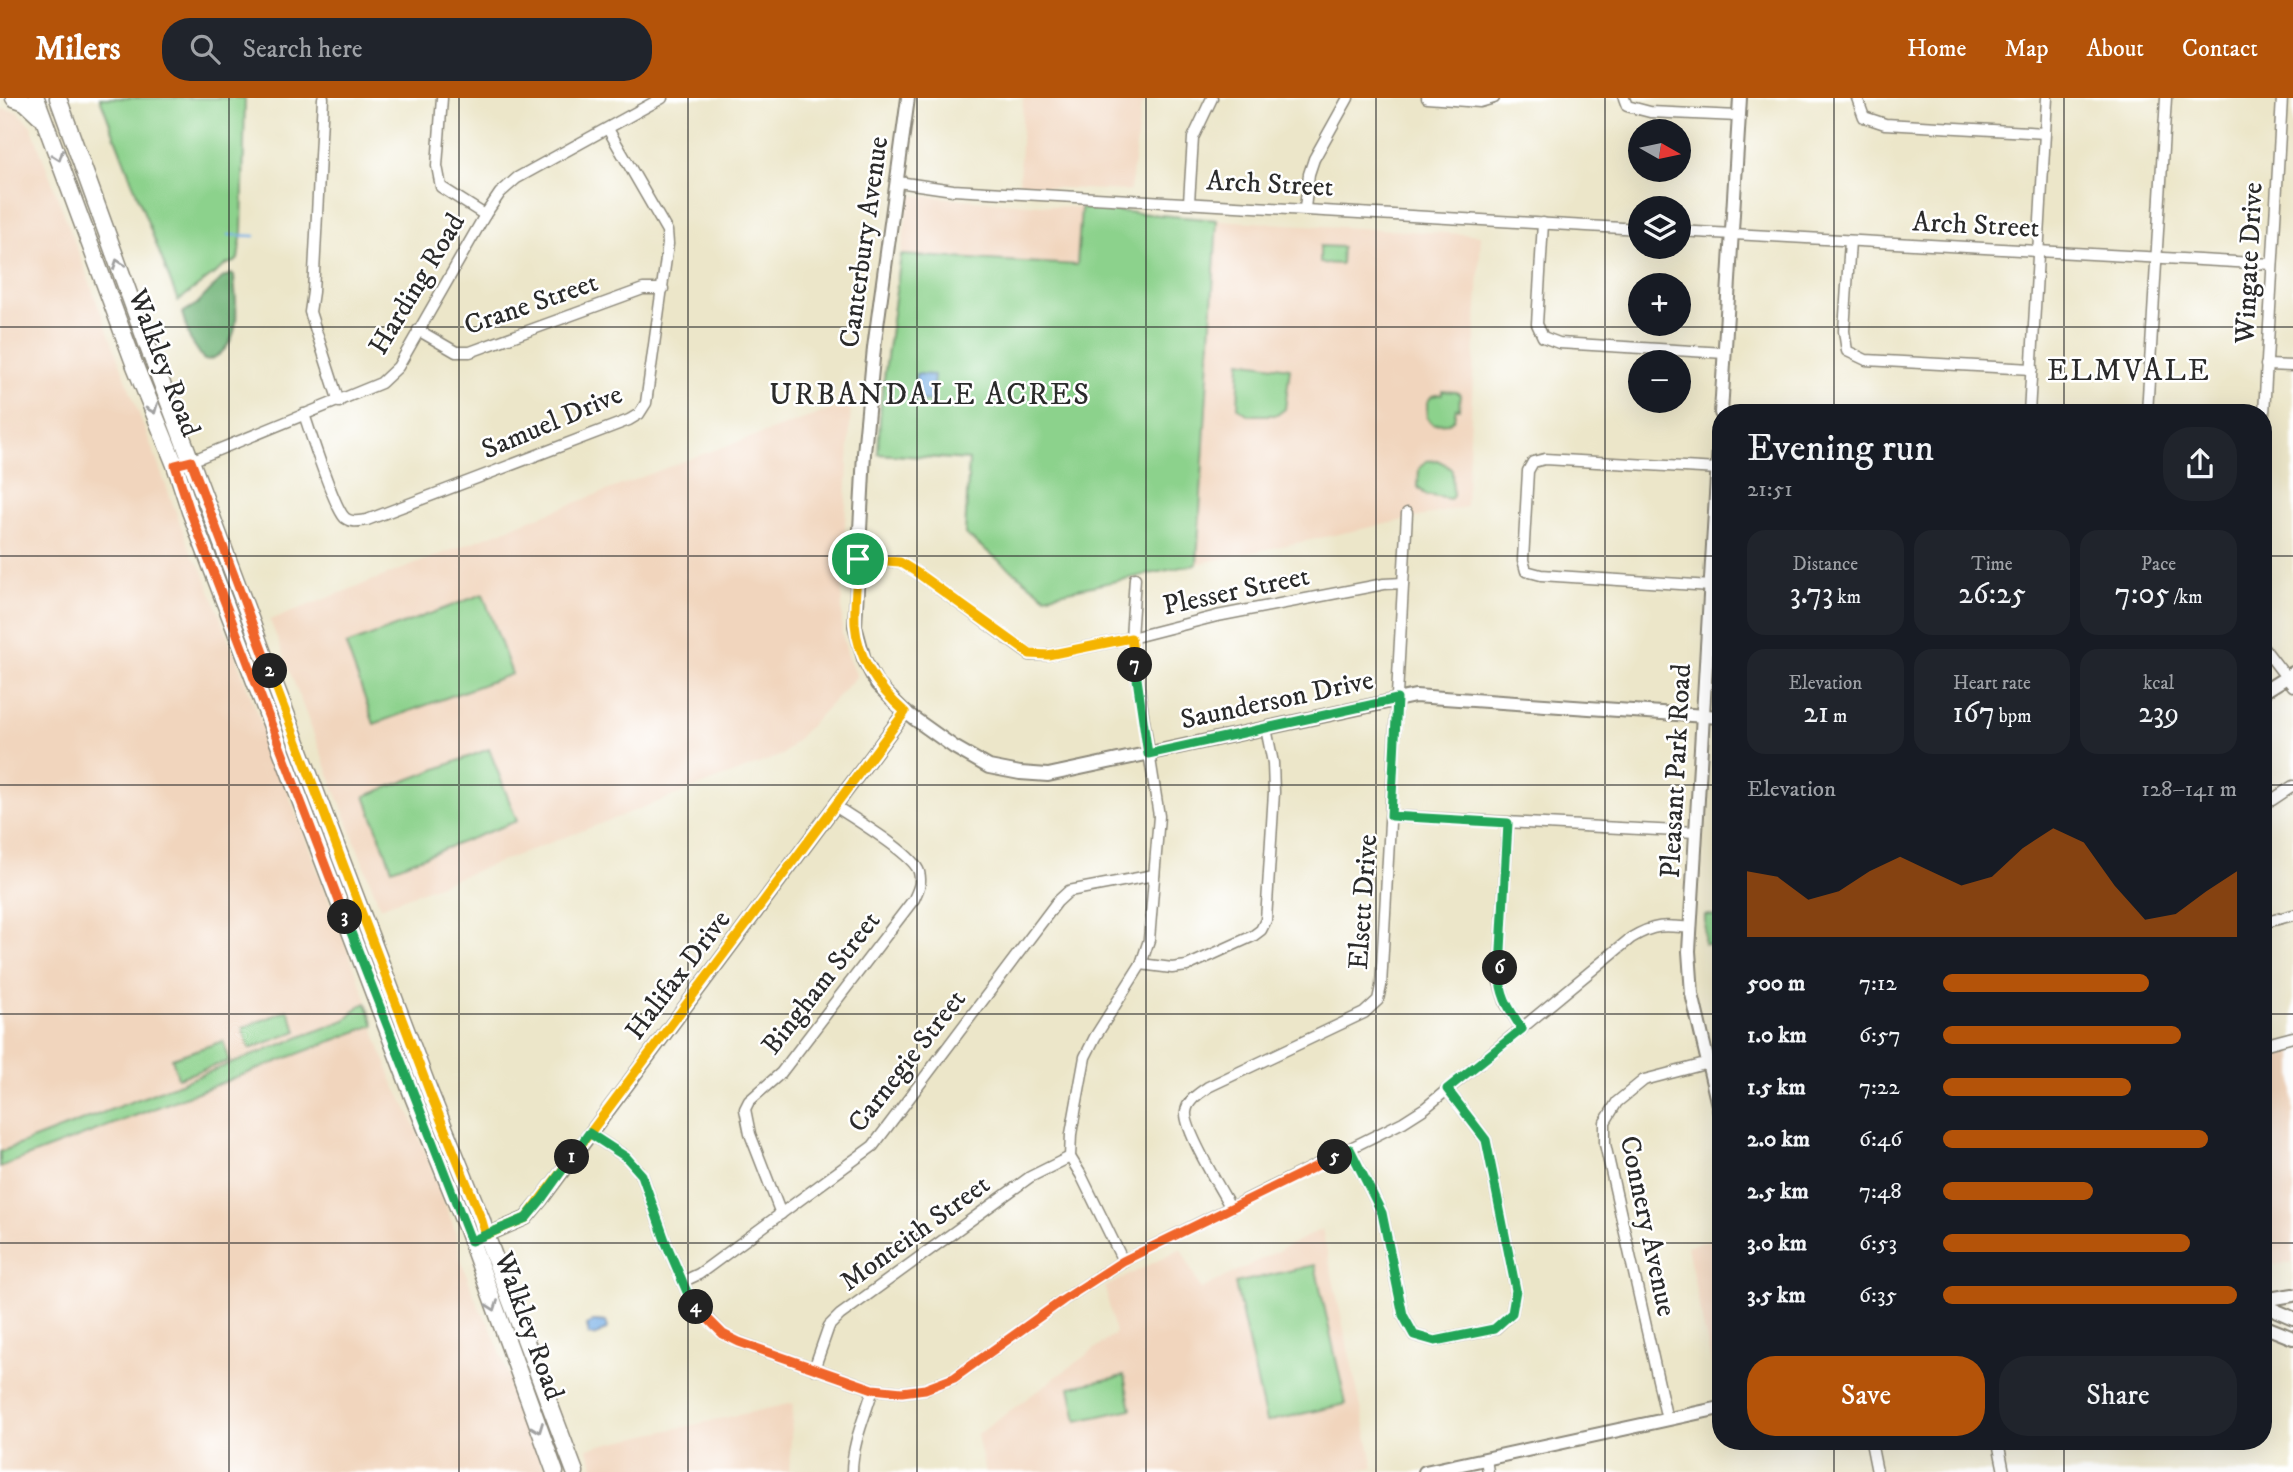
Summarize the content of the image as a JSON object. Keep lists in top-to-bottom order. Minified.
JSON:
{"streets":{"main road":["Walkley Road"],"street":["Arch Street","Canterbury Avenue","Wingate Drive","Harding Road","Crane Street","Samuel Drive","Plesser Street","Saunderson Drive","Pleasant Park Road","Elsett Drive","Halifax Drive","Bingham Street","Carnegie Street","Connery Avenue","Monteith Street"]},"crossings":[["Arch Street","Canterbury Avenue"],["Arch Street","Wingate Drive"],["Canterbury Avenue","Plesser Street"],["Canterbury Avenue","Saunderson Drive"],["Canterbury Avenue","Halifax Drive"],["Harding Road","Crane Street"],["Harding Road","Walkley Road"],["Harding Road","Samuel Drive"],["Crane Street","Samuel Drive"],["Walkley Road","Halifax Drive"],["Plesser Street","Elsett Drive"],["Saunderson Drive","Pleasant Park Road"],["Saunderson Drive","Elsett Drive"],["Saunderson Drive","Halifax Drive"],["Pleasant Park Road","Connery Avenue"],["Halifax Drive","Bingham Street"],["Bingham Street","Carnegie Street"]],"districts":["ELMVALE","URBANDALE ACRES"],"north":"right","page":{"header":"Milers","search":"Search here","nav":["Home","Map","About","Contact"],"map_buttons":["+","−"],"heading":["Evening run","21:51"],"stats":[["Distance","3.73 km"],["Time","26:25"],["Pace","7:05 /km"],["Elevation","21 m"],["Heart rate","167 bpm"],["kcal","239"]],"pins":["7","2","3","6","1","5","4"],"chart":["Elevation","128–141 m"],"list":[{"name":"500 m","note":"7:12"},{"name":"1.0 km","note":"6:57"},{"name":"1.5 km","note":"7:22"},{"name":"2.0 km","note":"6:46"},{"name":"2.5 km","note":"7:48"},{"name":"3.0 km","note":"6:53"},{"name":"3.5 km","note":"6:35"}],"buttons":["Save","Share"]}}
